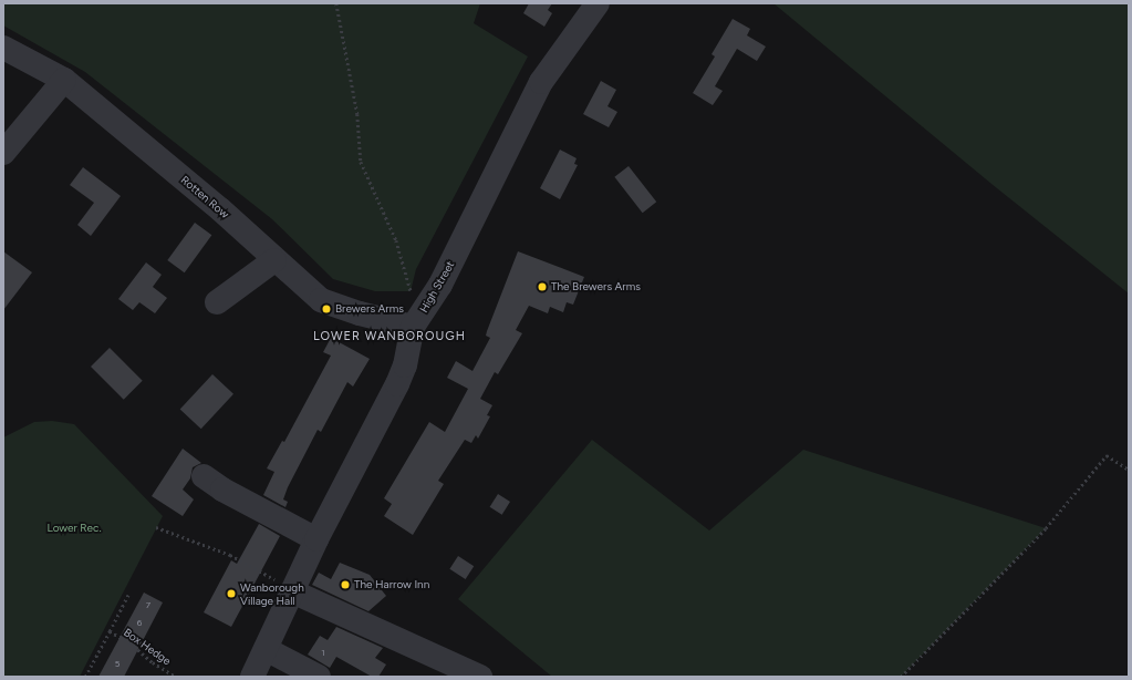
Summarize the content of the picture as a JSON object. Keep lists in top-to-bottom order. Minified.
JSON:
{"streets":{"street":["Rotten Row","High Street"],"path":["Box Hedge"]},"crossings":[["Rotten Row","High Street"]],"districts":["LOWER WANBOROUGH"],"parks":["Lower Rec."],"places":["The Brewers Arms","Brewers Arms","The Harrow Inn","Wanborough Village Hall"],"house_numbers":["7","6","1","5"]}
